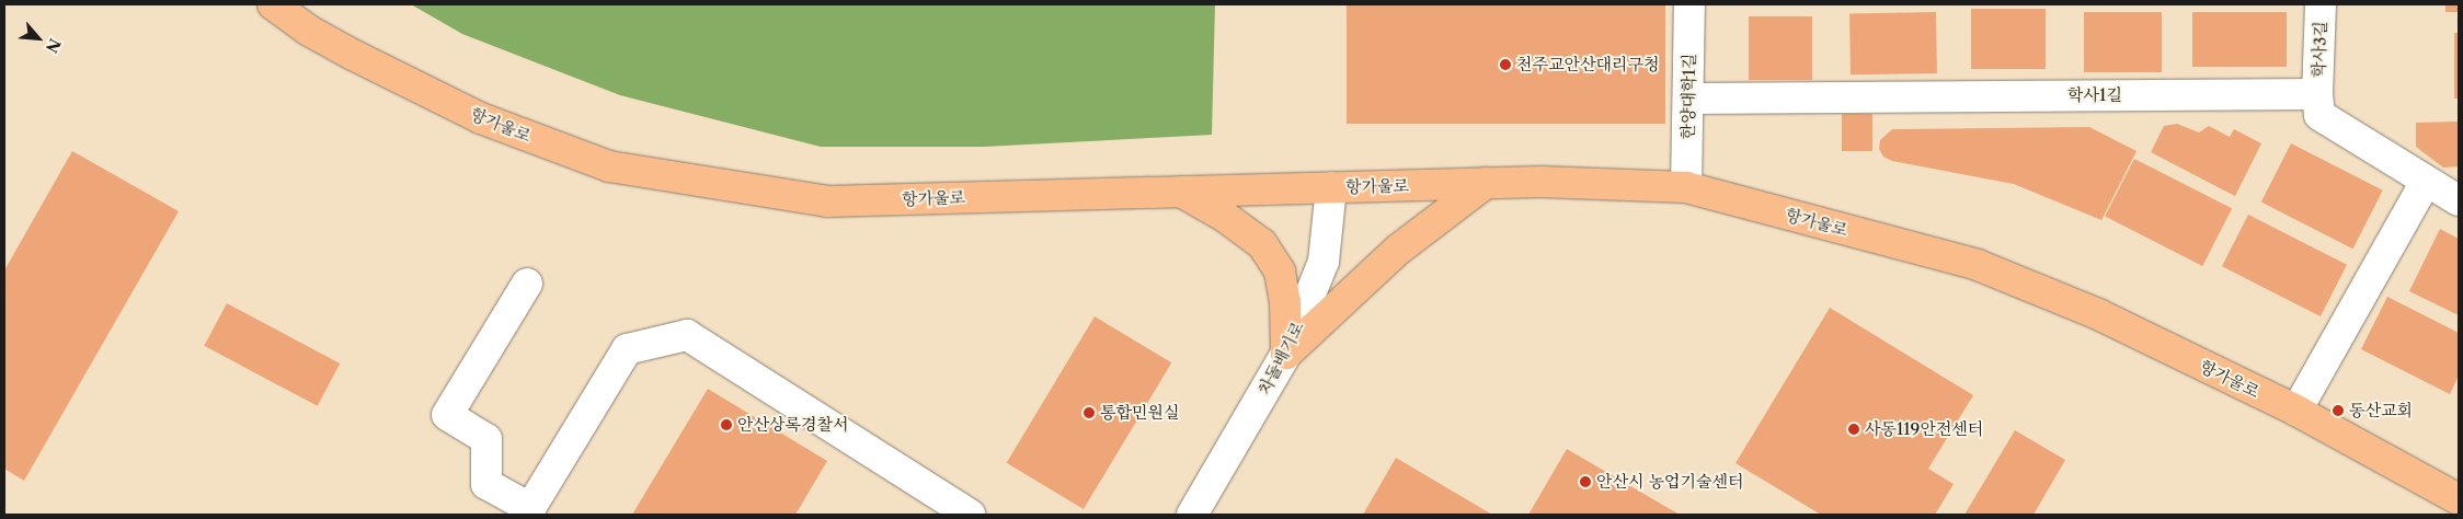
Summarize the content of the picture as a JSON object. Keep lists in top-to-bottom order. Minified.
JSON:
{"streets":{"main road":["항가울로"],"street":["학사3길","학사1길","한양대학1길","차돌배기로"]},"crossings":[["학사3길","학사1길"],["학사1길","한양대학1길"],["한양대학1길","항가울로"],["항가울로","차돌배기로"]],"places":["천주교안산대리구청","동산교회","통합민원실","안산상록경찰서","사동119안전센터","안산시 농업기술센터"],"north":"bottom right"}
